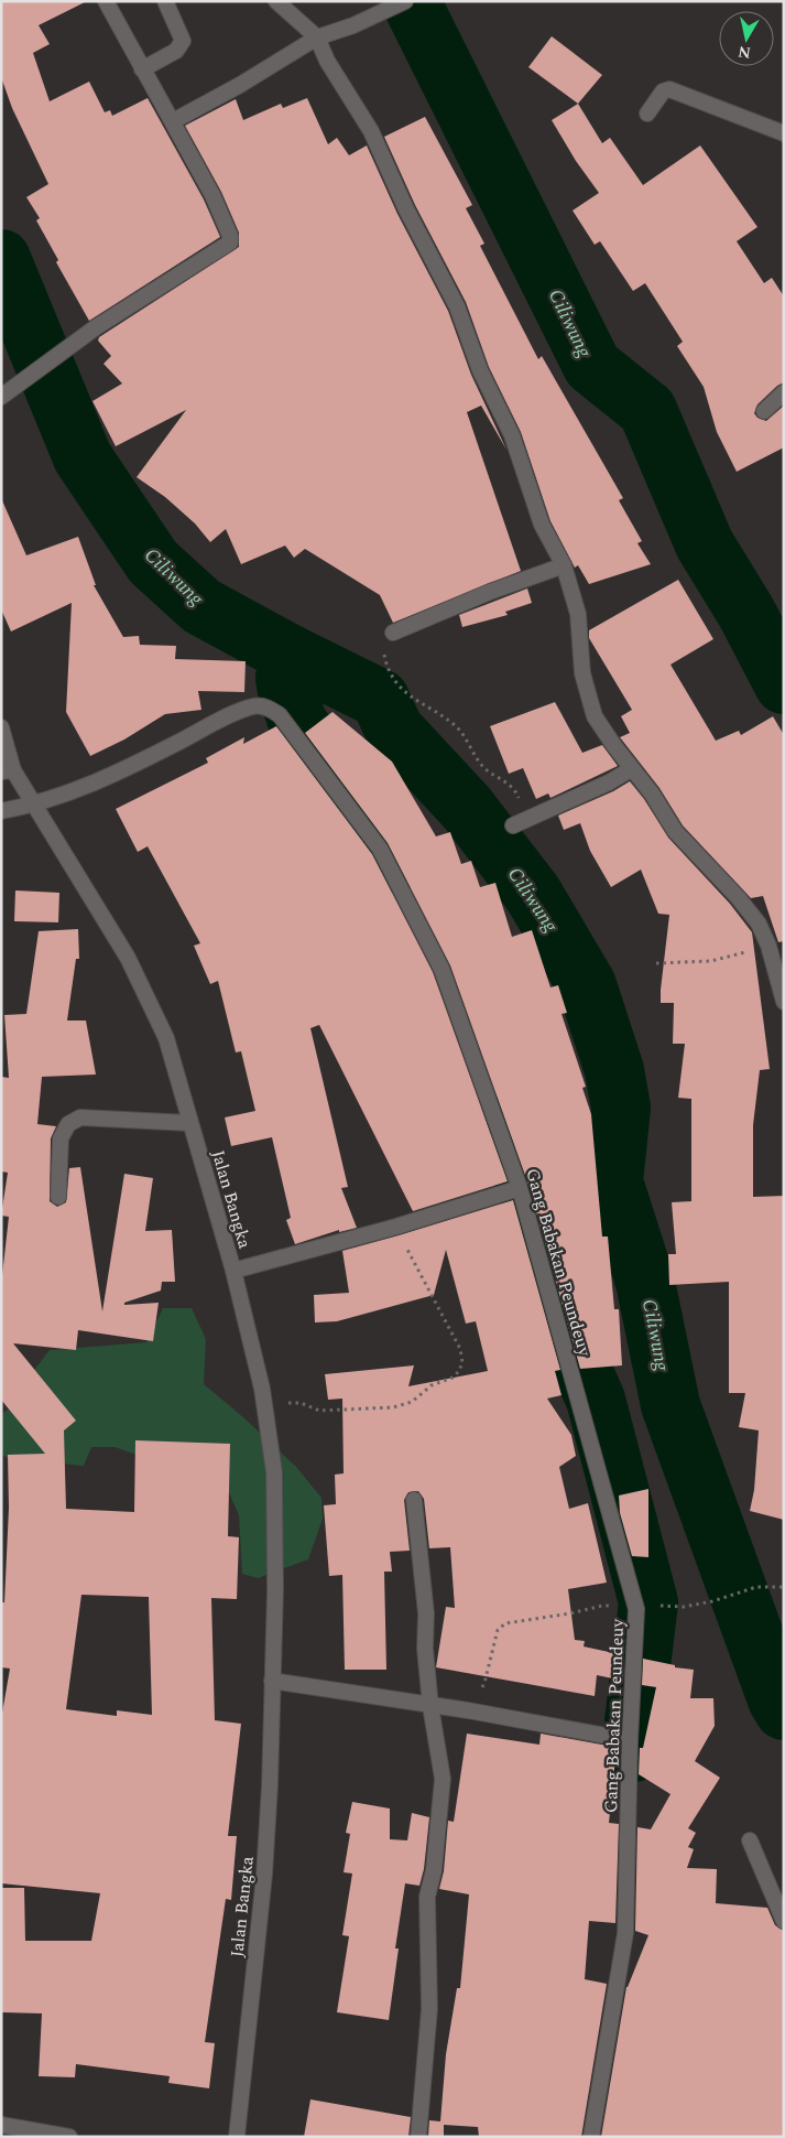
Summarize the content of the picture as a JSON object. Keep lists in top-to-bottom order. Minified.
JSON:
{"streets":{"street":["Jalan Bangka","Gang Babakan Peundeuy"]},"crossings":[["Jalan Bangka","Gang Babakan Peundeuy"]],"water":["Ciliwung"],"north":"bottom"}
